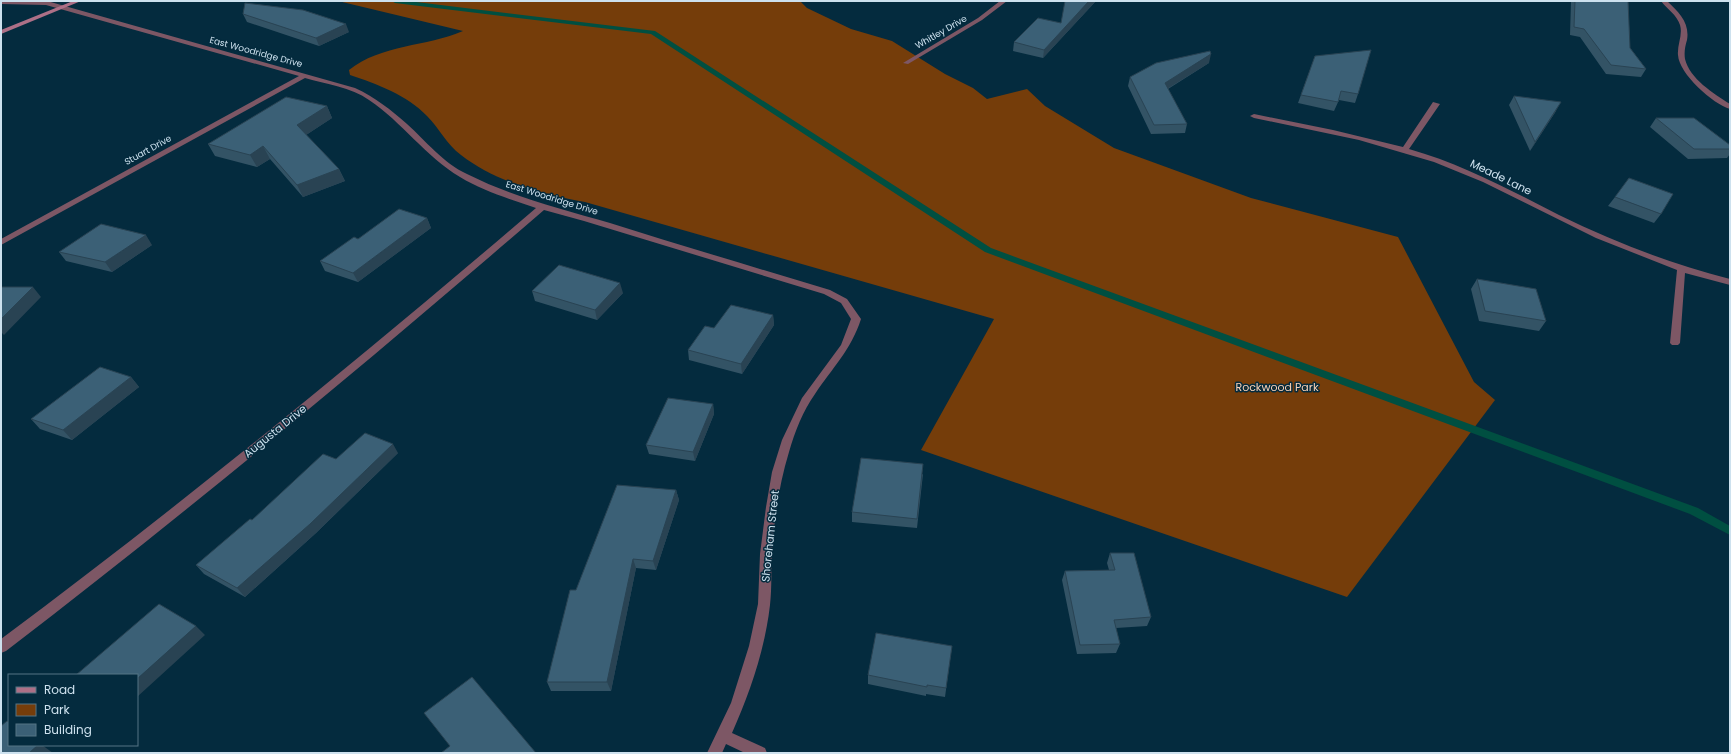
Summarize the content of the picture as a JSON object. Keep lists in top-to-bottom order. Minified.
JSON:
{"streets":{"street":["Whitley Drive","East Woodridge Drive","Stuart Drive","Meade Lane","Augusta Drive","Shoreham Street"]},"crossings":[["East Woodridge Drive","Stuart Drive"],["East Woodridge Drive","Augusta Drive"],["East Woodridge Drive","Shoreham Street"]],"parks":["Rockwood Park"],"legend":["Road","Park","Building"]}
